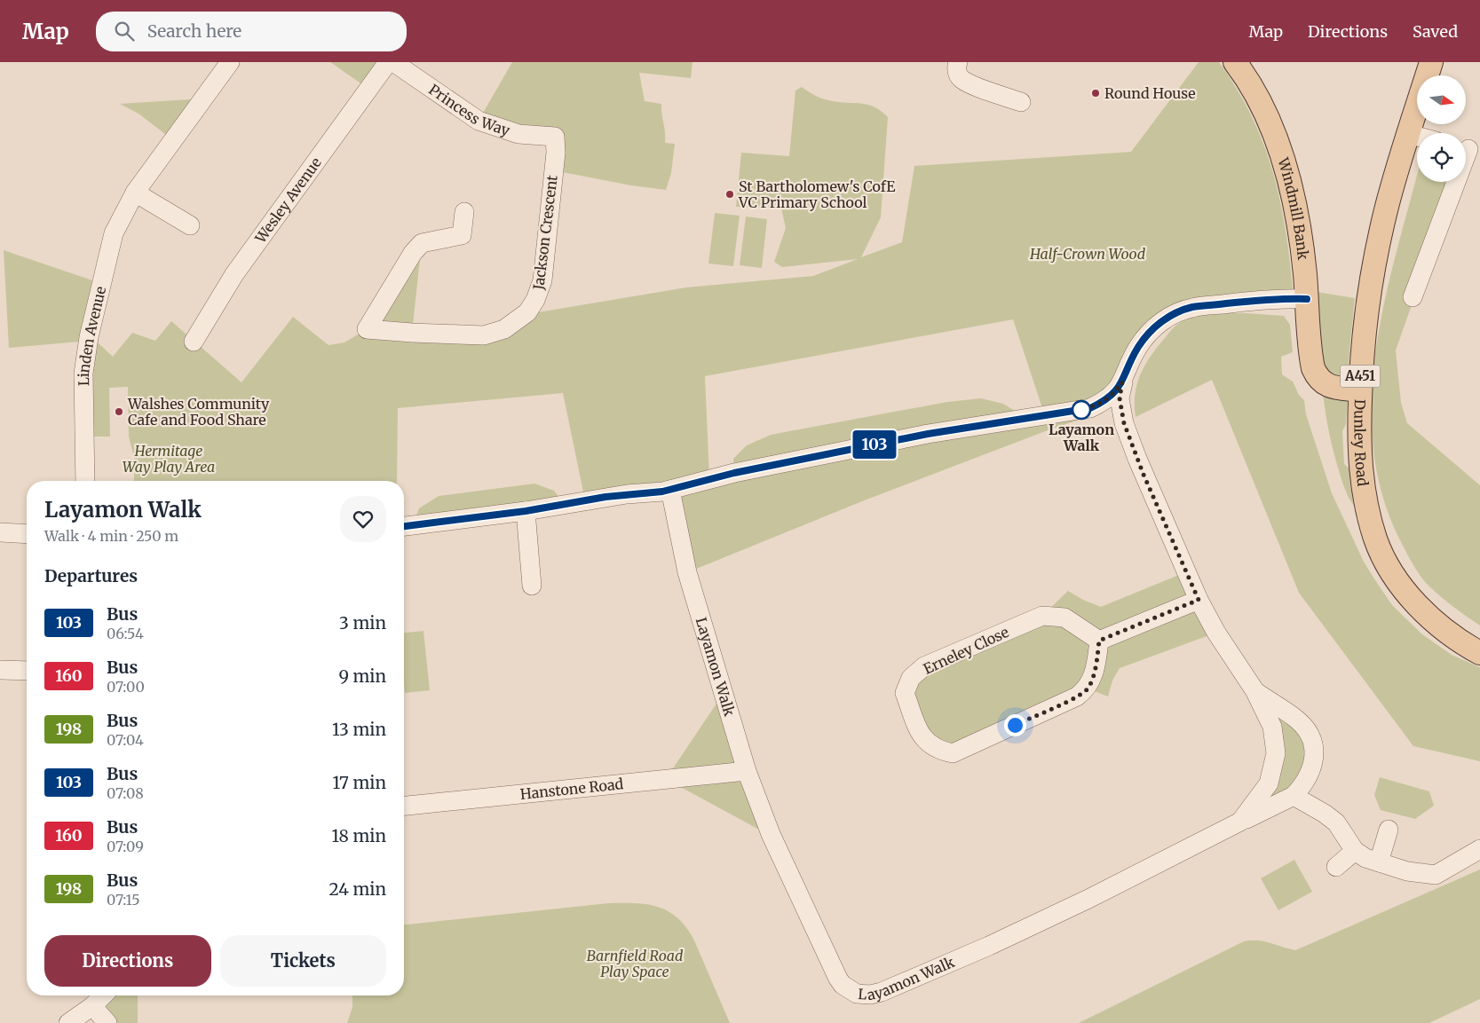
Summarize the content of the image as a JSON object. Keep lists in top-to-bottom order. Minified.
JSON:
{"streets":{"main road":["Windmill Bank","A451","Dunley Road"],"street":["Princess Way","Wesley Avenue","Jackson Crescent","Linden Avenue","Erneley Close","Layamon Walk","Hanstone Road"]},"crossings":[["Princess Way","Wesley Avenue"],["Princess Way","Jackson Crescent"],["Windmill Bank","Dunley Road"],["Layamon Walk","Hanstone Road"]],"parks":["Half-Crown Wood","Hermitage Way Play Area","Barnfield Road Play Space"],"places":["Round House","St Bartholomew's CofE VC Primary School","Layamon Walk","Walshes Community Cafe and Food Share"],"lines":["bus line 103"],"north":"right","page":{"header":"Map","search":"Search here","nav":["Map","Directions","Saved"],"on_map":"103","heading":[["Layamon Walk","Walk · 4 min · 250 m"],"Departures"],"list":[{"mark":"103","name":"Bus","note":"06:54","value":"3 min"},{"mark":"160","name":"Bus","note":"07:00","value":"9 min"},{"mark":"198","name":"Bus","note":"07:04","value":"13 min"},{"mark":"103","name":"Bus","note":"07:08","value":"17 min"},{"mark":"160","name":"Bus","note":"07:09","value":"18 min"},{"mark":"198","name":"Bus","note":"07:15","value":"24 min"}],"buttons":["Directions","Tickets"]}}
